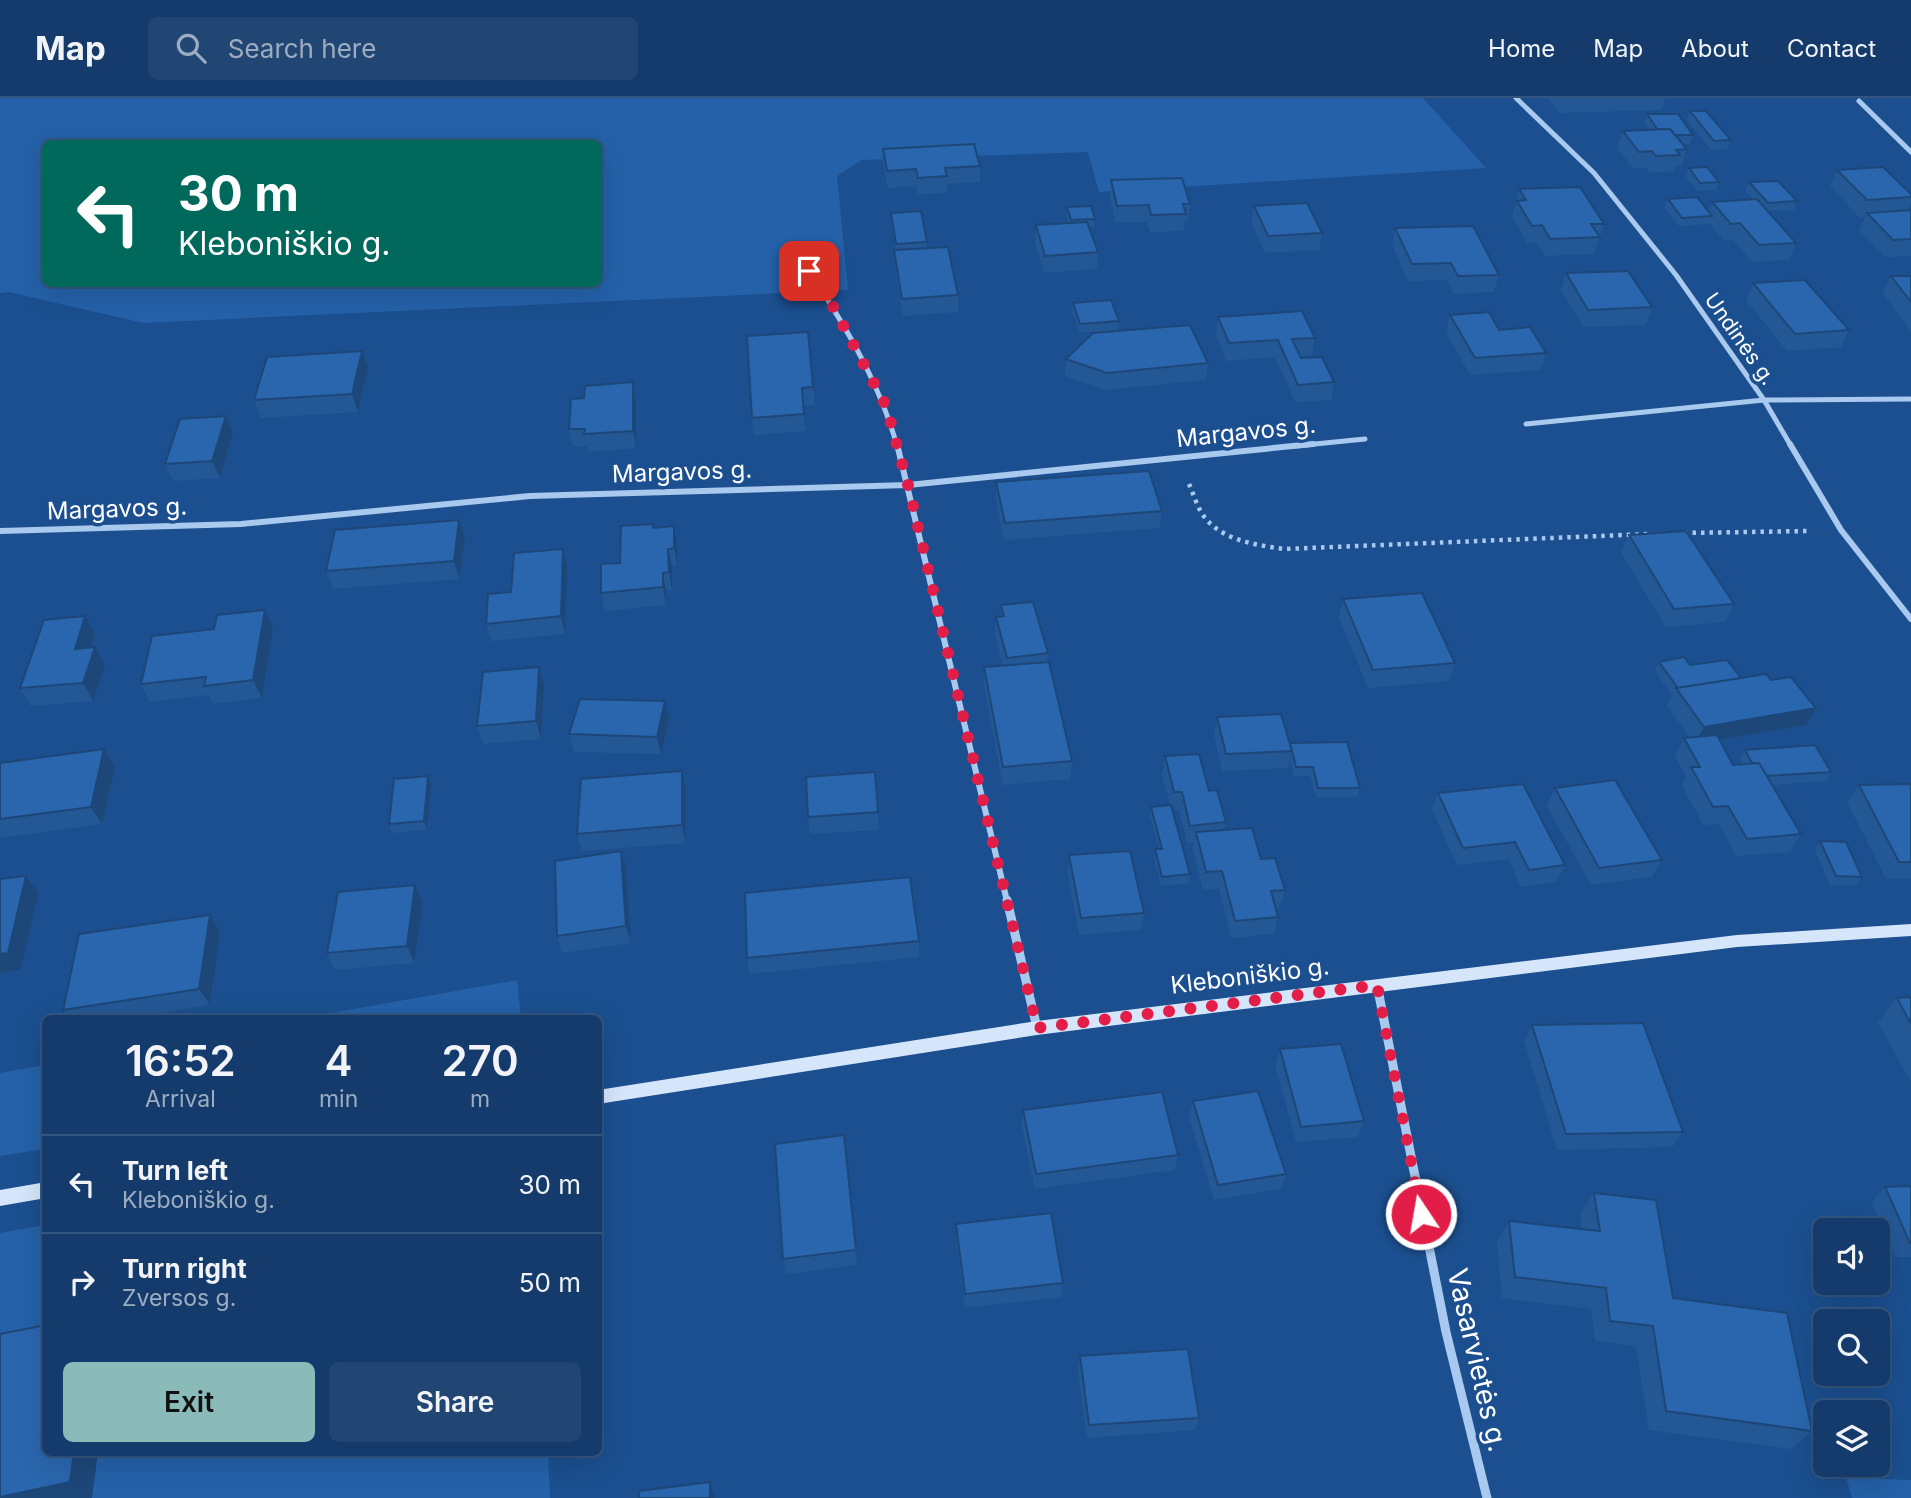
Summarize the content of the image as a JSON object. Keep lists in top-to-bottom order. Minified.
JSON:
{"streets":{"street":["Undinės g.","Margavos g.","Kleboniškio g.","Vasarvietės g."]},"crossings":[["Kleboniškio g.","Vasarvietės g."]],"page":{"header":"Map","search":"Search here","nav":["Home","Map","About","Contact"],"turn":["30 m","Kleboniškio g."],"eta":["16:52","Arrival","4","min","270","m"],"list":[{"name":"Turn left","note":"Kleboniškio g.","value":"30 m"},{"name":"Turn right","note":"Zversos g.","value":"50 m"}],"buttons":["Exit","Share"]}}
